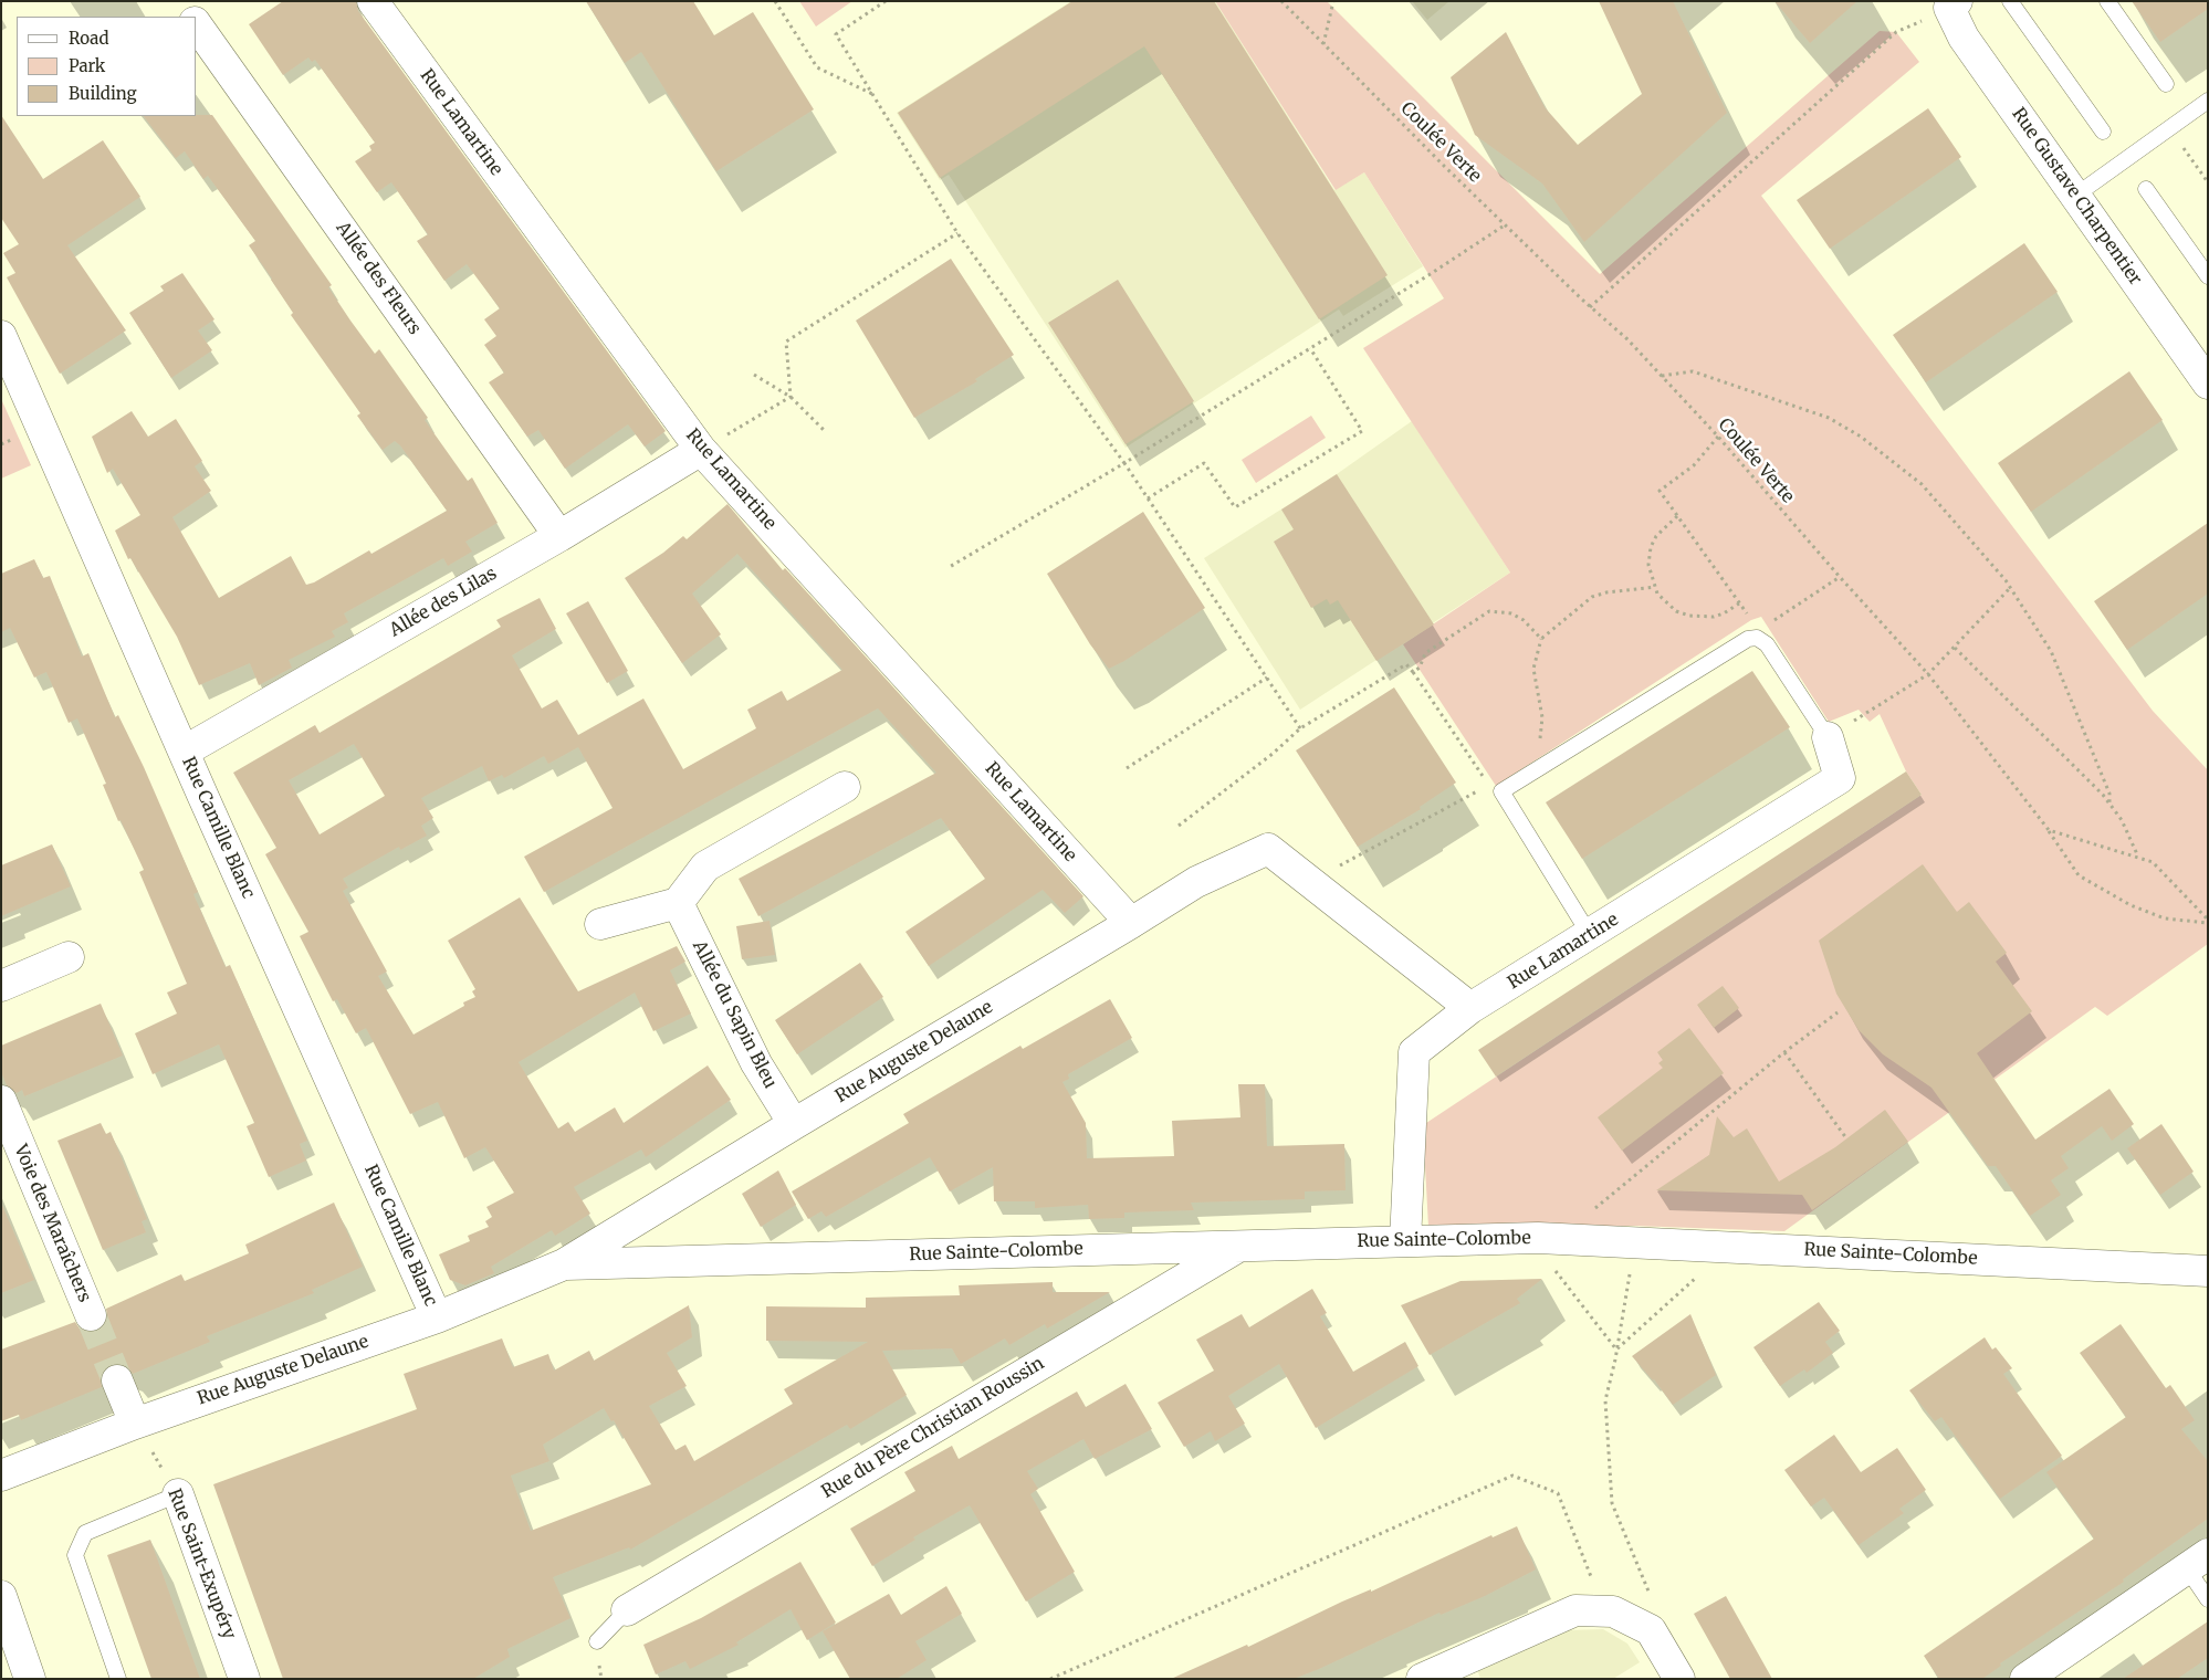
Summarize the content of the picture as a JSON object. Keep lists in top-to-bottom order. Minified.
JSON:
{"streets":{"street":["Rue Lamartine","Rue Gustave Charpentier","Allée des Fleurs","Allée des Lilas","Rue Camille Blanc","Allée du Sapin Bleu","Rue Auguste Delaune","Voie des Maraîchers","Rue Sainte-Colombe","Rue du Père Christian Roussin","Rue Saint-Exupéry"],"path":["Coulée Verte"]},"crossings":[["Rue Lamartine","Allée des Lilas"],["Rue Lamartine","Rue Auguste Delaune"],["Rue Lamartine","Rue Sainte-Colombe"],["Allée des Fleurs","Allée des Lilas"],["Allée des Lilas","Rue Camille Blanc"],["Rue Camille Blanc","Rue Auguste Delaune"],["Allée du Sapin Bleu","Rue Auguste Delaune"],["Rue Auguste Delaune","Rue Sainte-Colombe"],["Rue Auguste Delaune","Rue Saint-Exupéry"],["Rue Sainte-Colombe","Rue du Père Christian Roussin"]],"legend":["Road","Park","Building"]}
